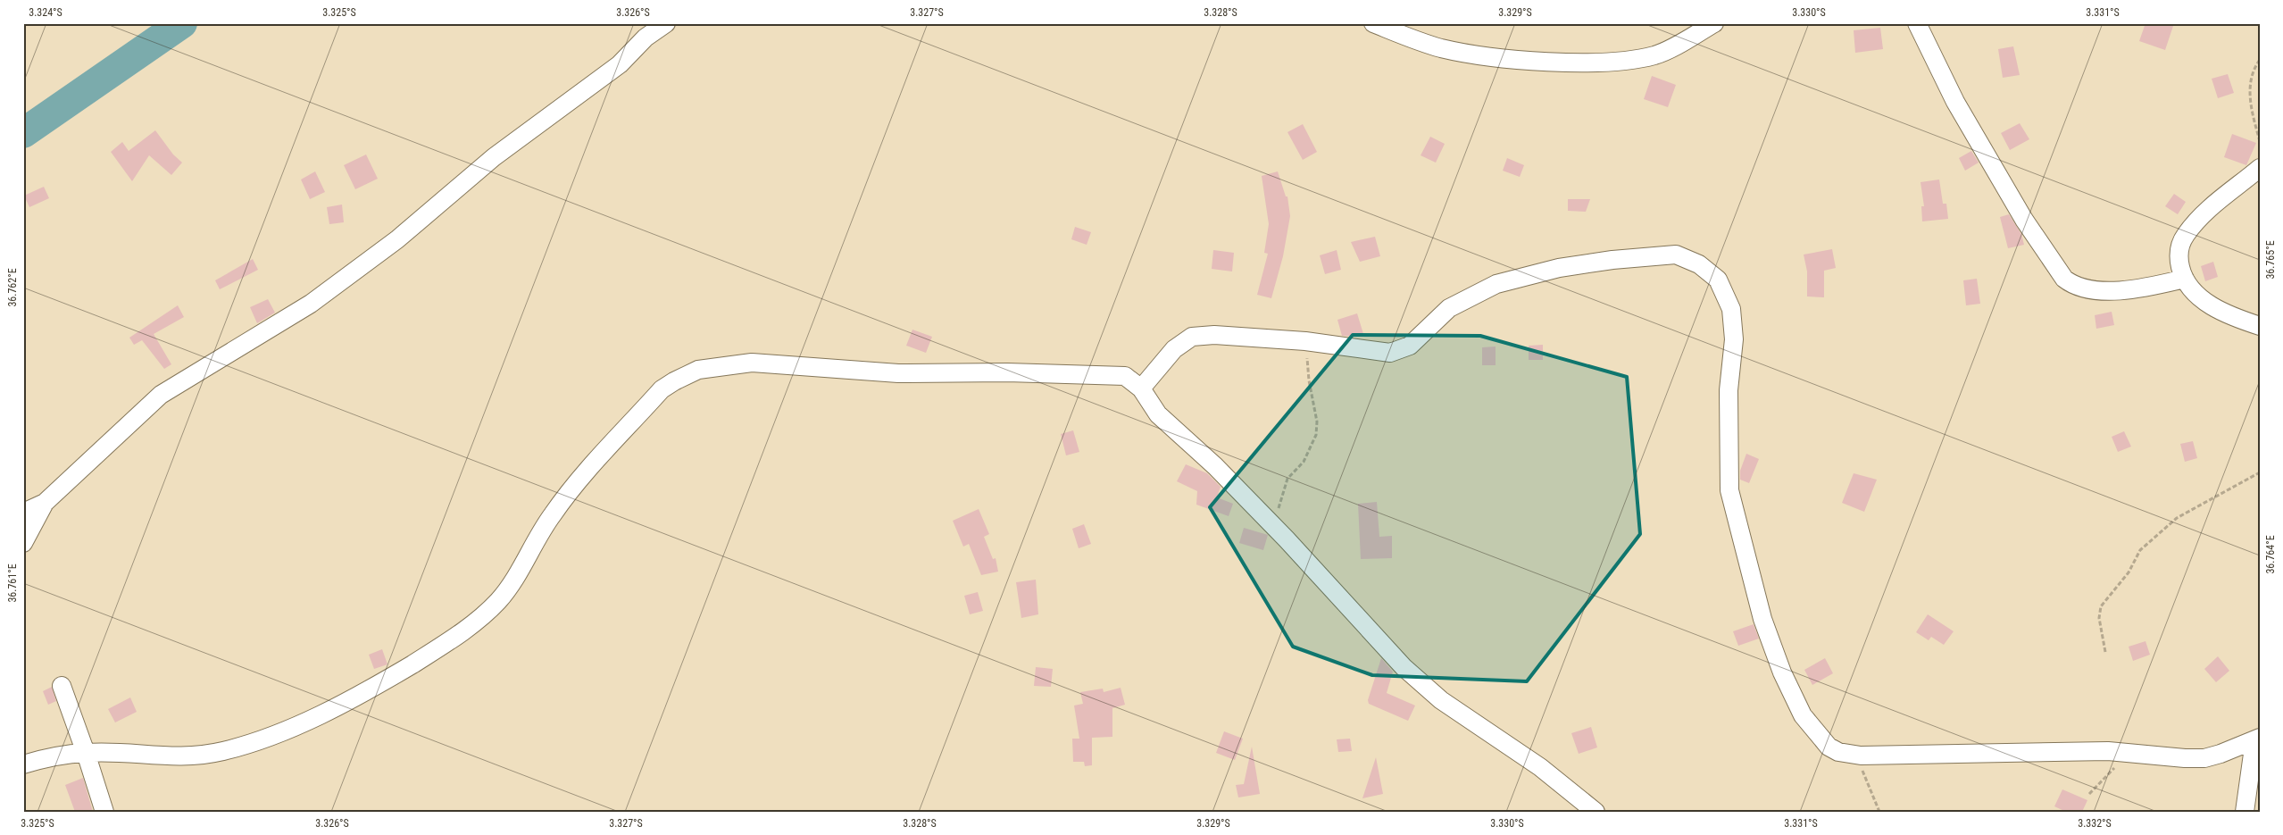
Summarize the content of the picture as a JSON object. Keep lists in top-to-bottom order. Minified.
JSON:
{"coordinates":["3.324°S","3.325°S","3.326°S","3.327°S","3.328°S","3.329°S","3.330°S","3.331°S","36.765°E","36.762°E","36.764°E","36.761°E","3.332°S"]}
